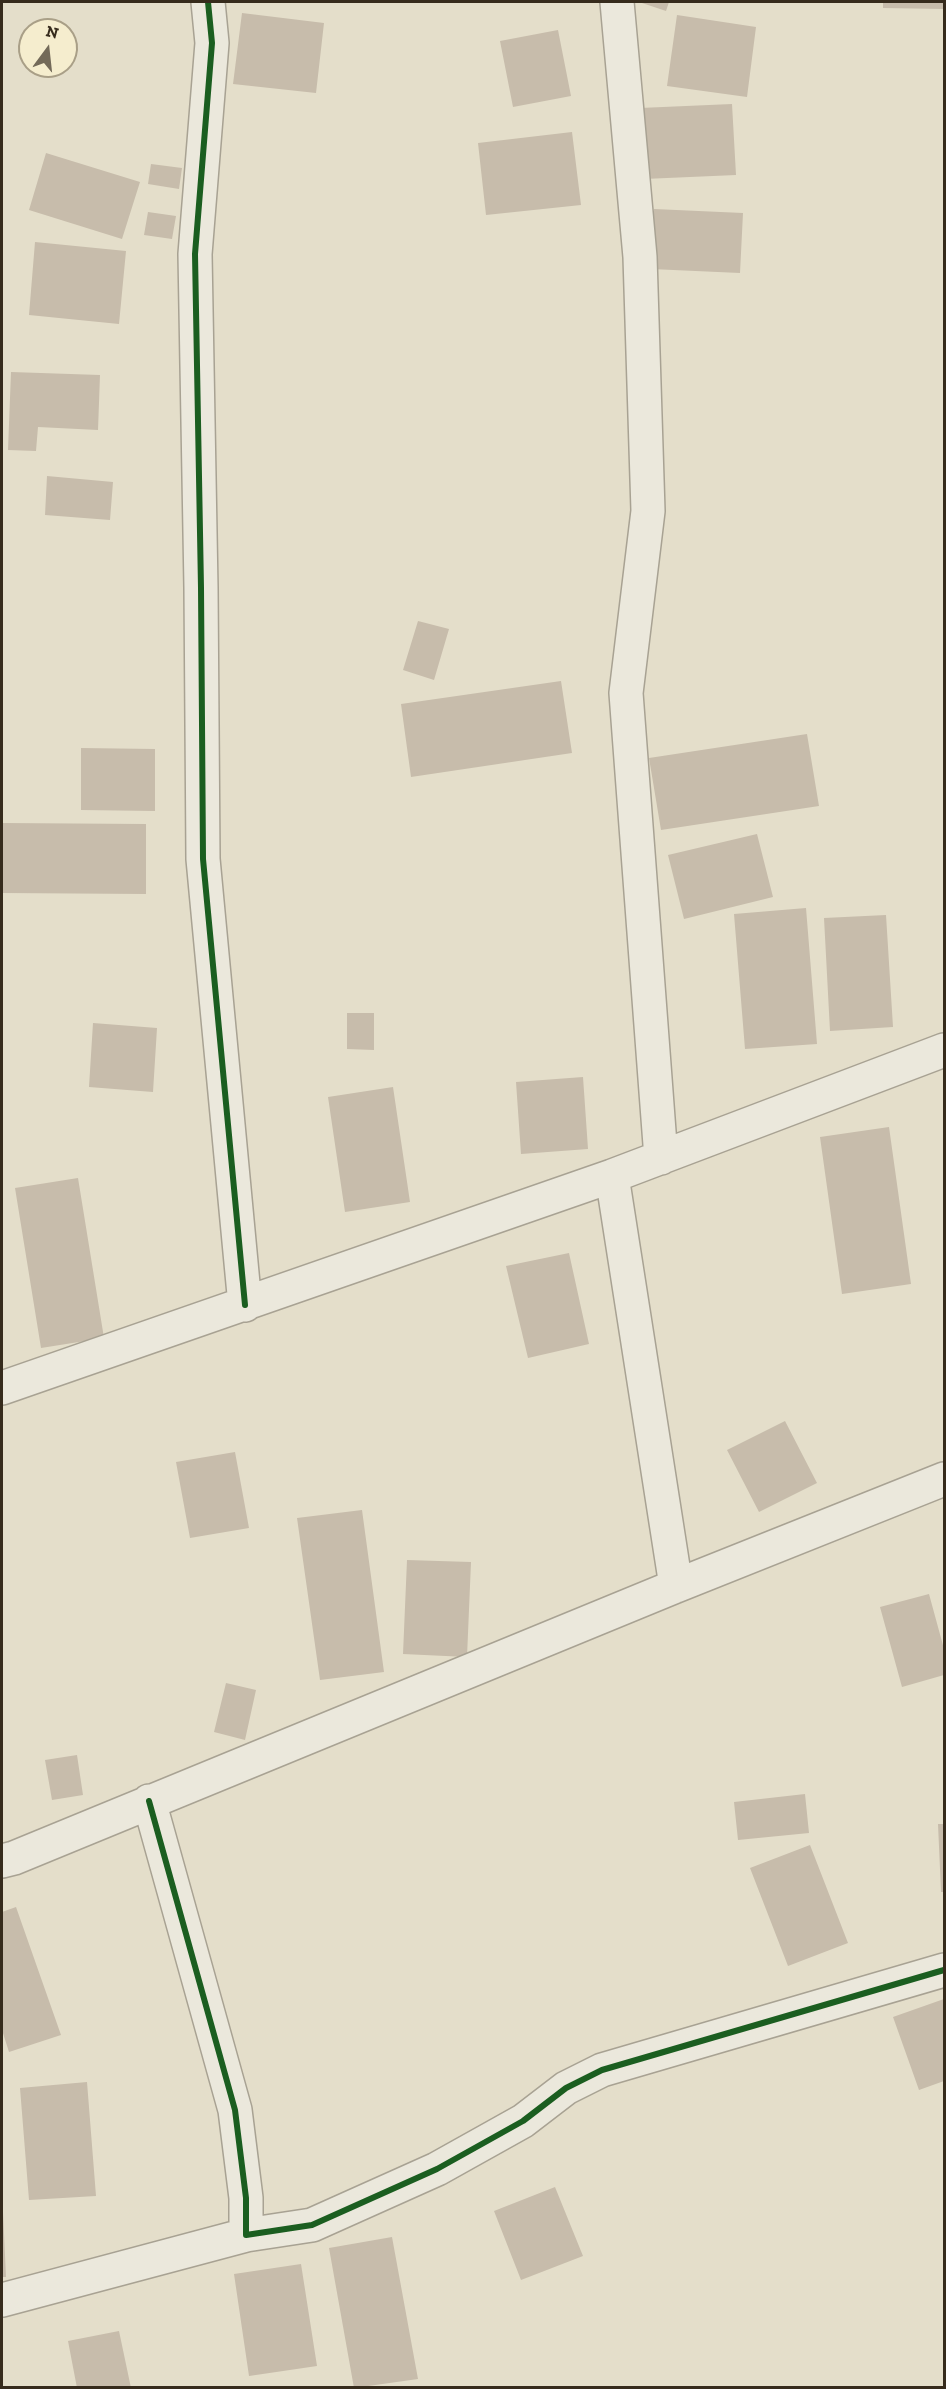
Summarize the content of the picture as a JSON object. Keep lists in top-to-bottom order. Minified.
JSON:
{"north":"top"}
